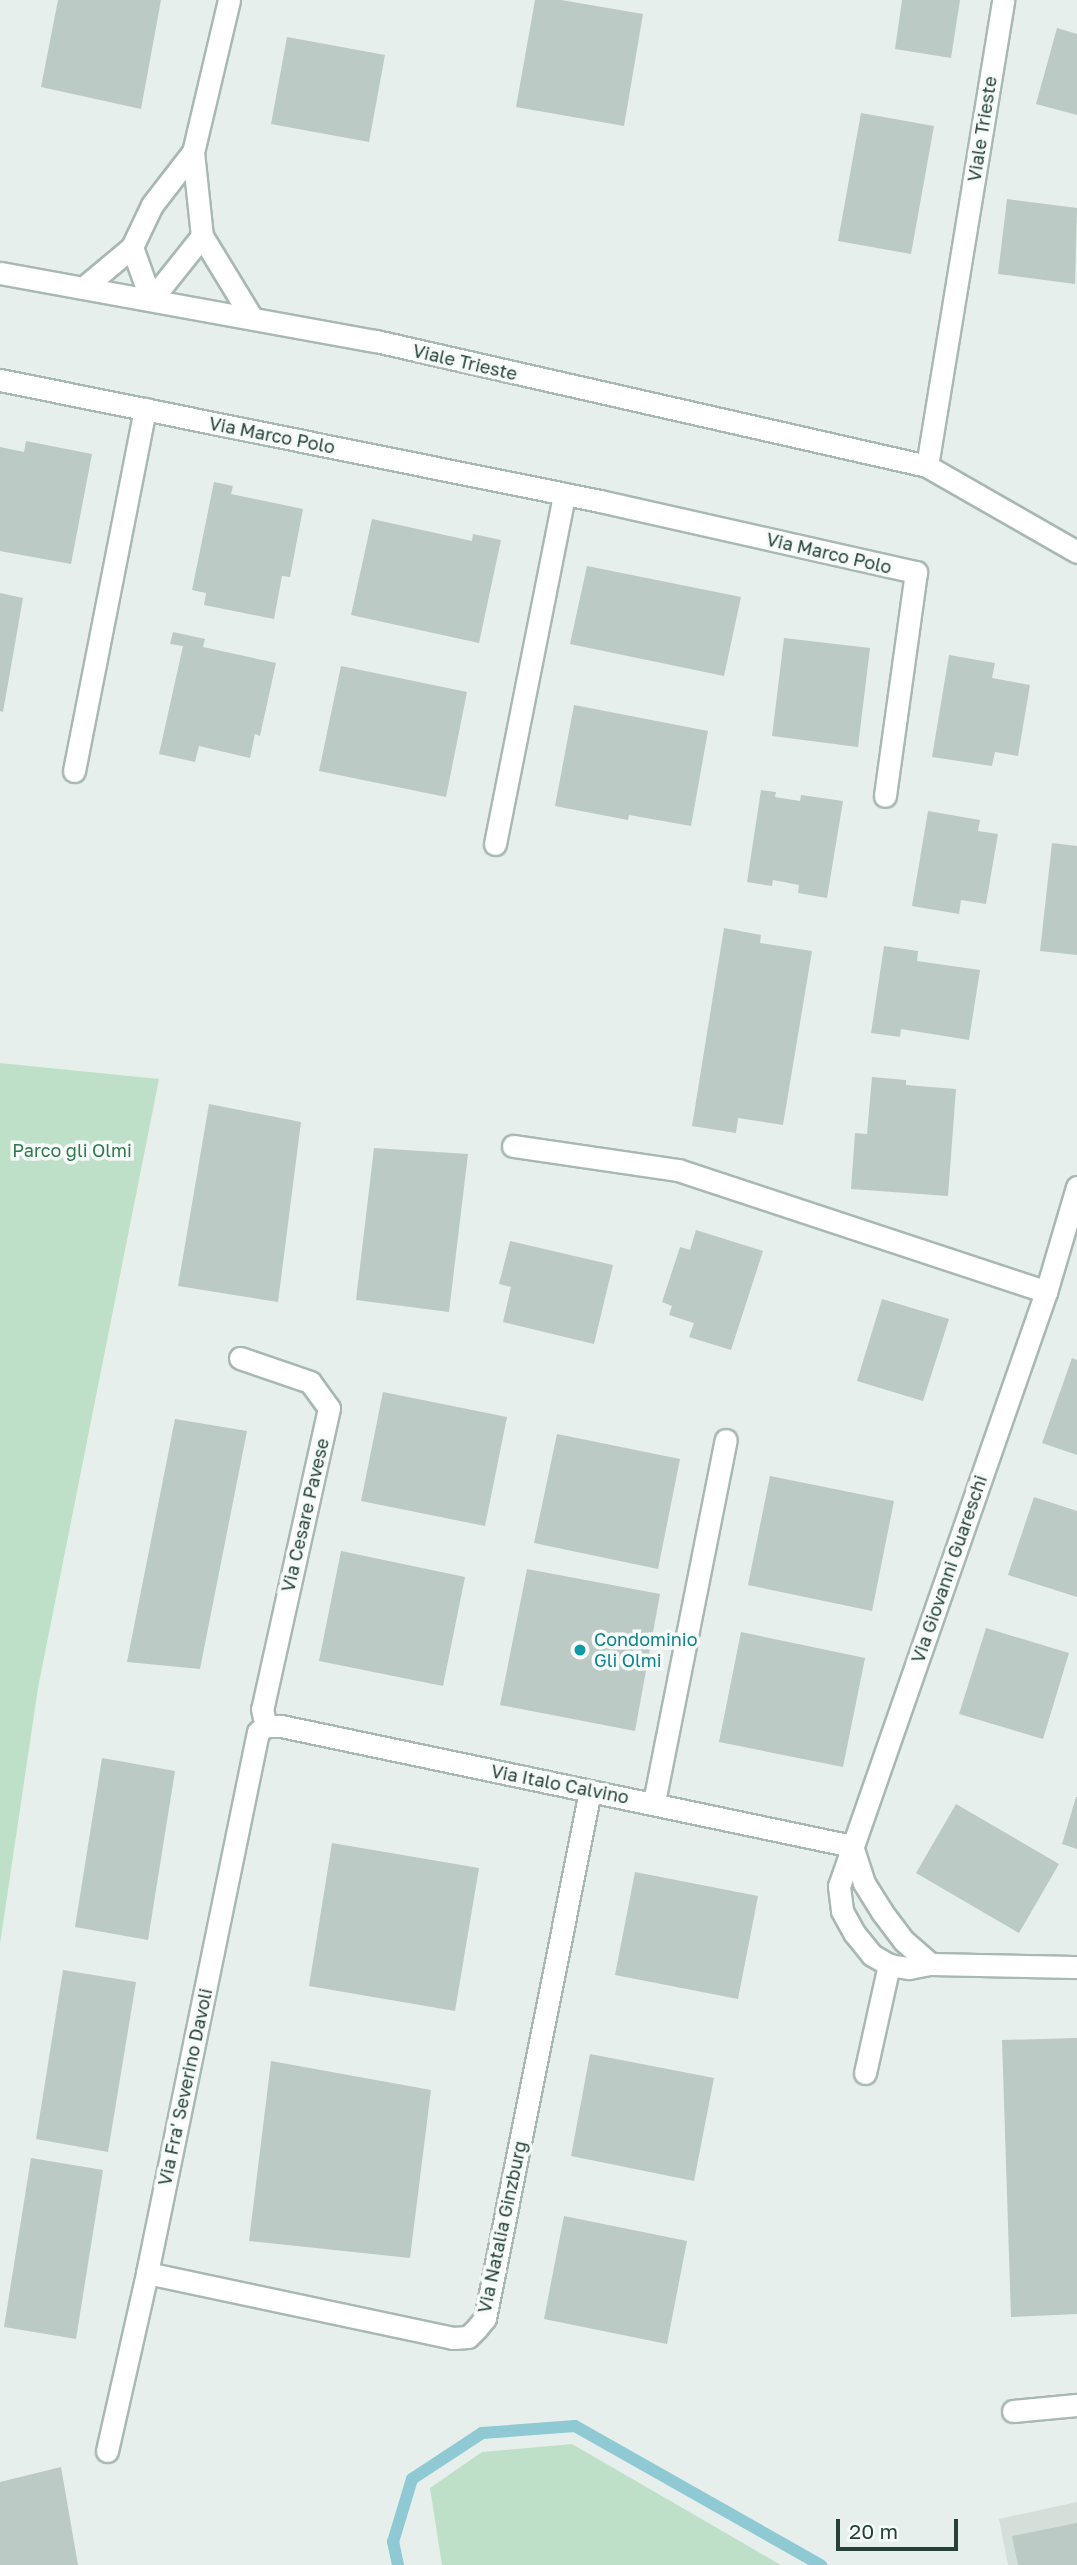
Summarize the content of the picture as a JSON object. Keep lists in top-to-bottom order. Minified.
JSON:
{"streets":{"street":["Viale Trieste","Via Marco Polo","Via Cesare Pavese","Via Giovanni Guareschi","Via Italo Calvino","Via Fra' Severino Davoli","Via Natalia Ginzburg"]},"crossings":[["Via Cesare Pavese","Via Italo Calvino"],["Via Cesare Pavese","Via Fra' Severino Davoli"],["Via Giovanni Guareschi","Via Italo Calvino"],["Via Italo Calvino","Via Fra' Severino Davoli"],["Via Italo Calvino","Via Natalia Ginzburg"],["Via Fra' Severino Davoli","Via Natalia Ginzburg"]],"parks":["Parco gli Olmi"],"places":["Condominio Gli Olmi"],"scale_bar":"20 m"}
